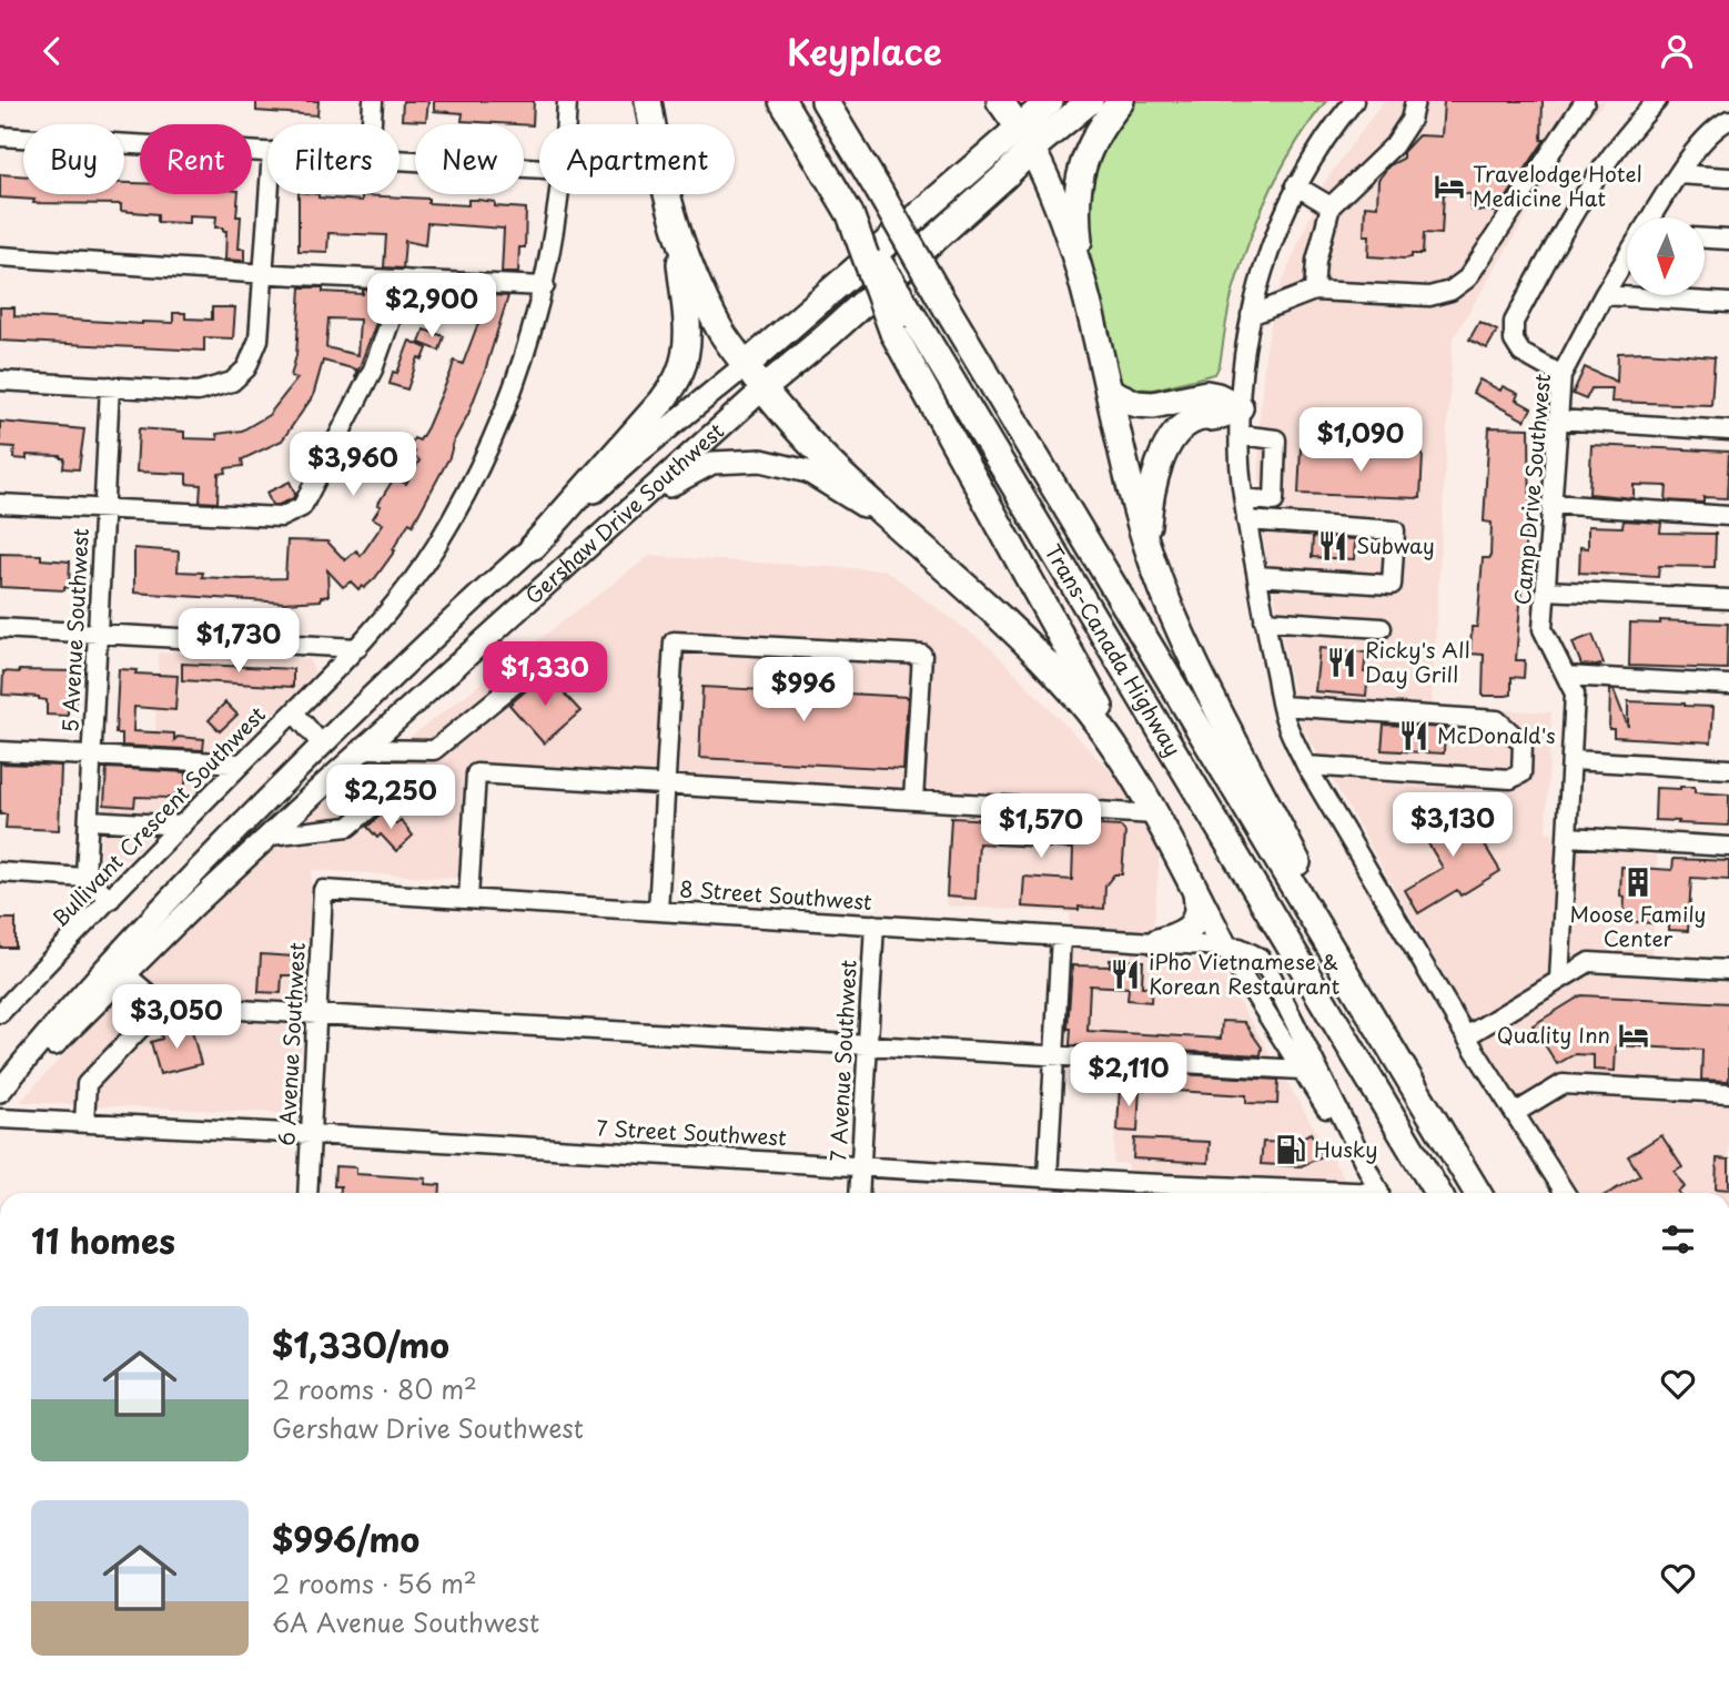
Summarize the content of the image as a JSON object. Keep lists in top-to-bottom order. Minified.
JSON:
{"streets":{"highway":["Gershaw Drive Southwest","Trans-Canada Highway"],"street":["Camp Drive Southwest","5 Avenue Southwest","Bullivant Crescent Southwest","8 Street Southwest","6 Avenue Southwest","7 Avenue Southwest","7 Street Southwest"]},"crossings":[["8 Street Southwest","6 Avenue Southwest"],["8 Street Southwest","7 Avenue Southwest"],["6 Avenue Southwest","7 Street Southwest"],["7 Avenue Southwest","7 Street Southwest"]],"places":{"hotel":["Travelodge Hotel Medicine Hat","Quality Inn"],"restaurant":["Subway","Ricky's All Day Grill","McDonald's","iPho Vietnamese & Korean Restaurant"],"building":["Moose Family Center"],"fuel station":["Husky"]},"north":"bottom","page":{"header":"Keyplace","chip":["Buy","Rent","Filters","New","Apartment"],"price":["$2,900","$1,090","$3,960","$1,730","$1,330","$996","$2,250","$3,130","$1,570","$3,050","$2,110"],"heading":"11 homes","list":[{"name":"$1,330/mo","note":"2 rooms · 80 m² · Gershaw Drive Southwest"},{"name":"$996/mo","note":"2 rooms · 56 m² · 6A Avenue Southwest"}]}}
